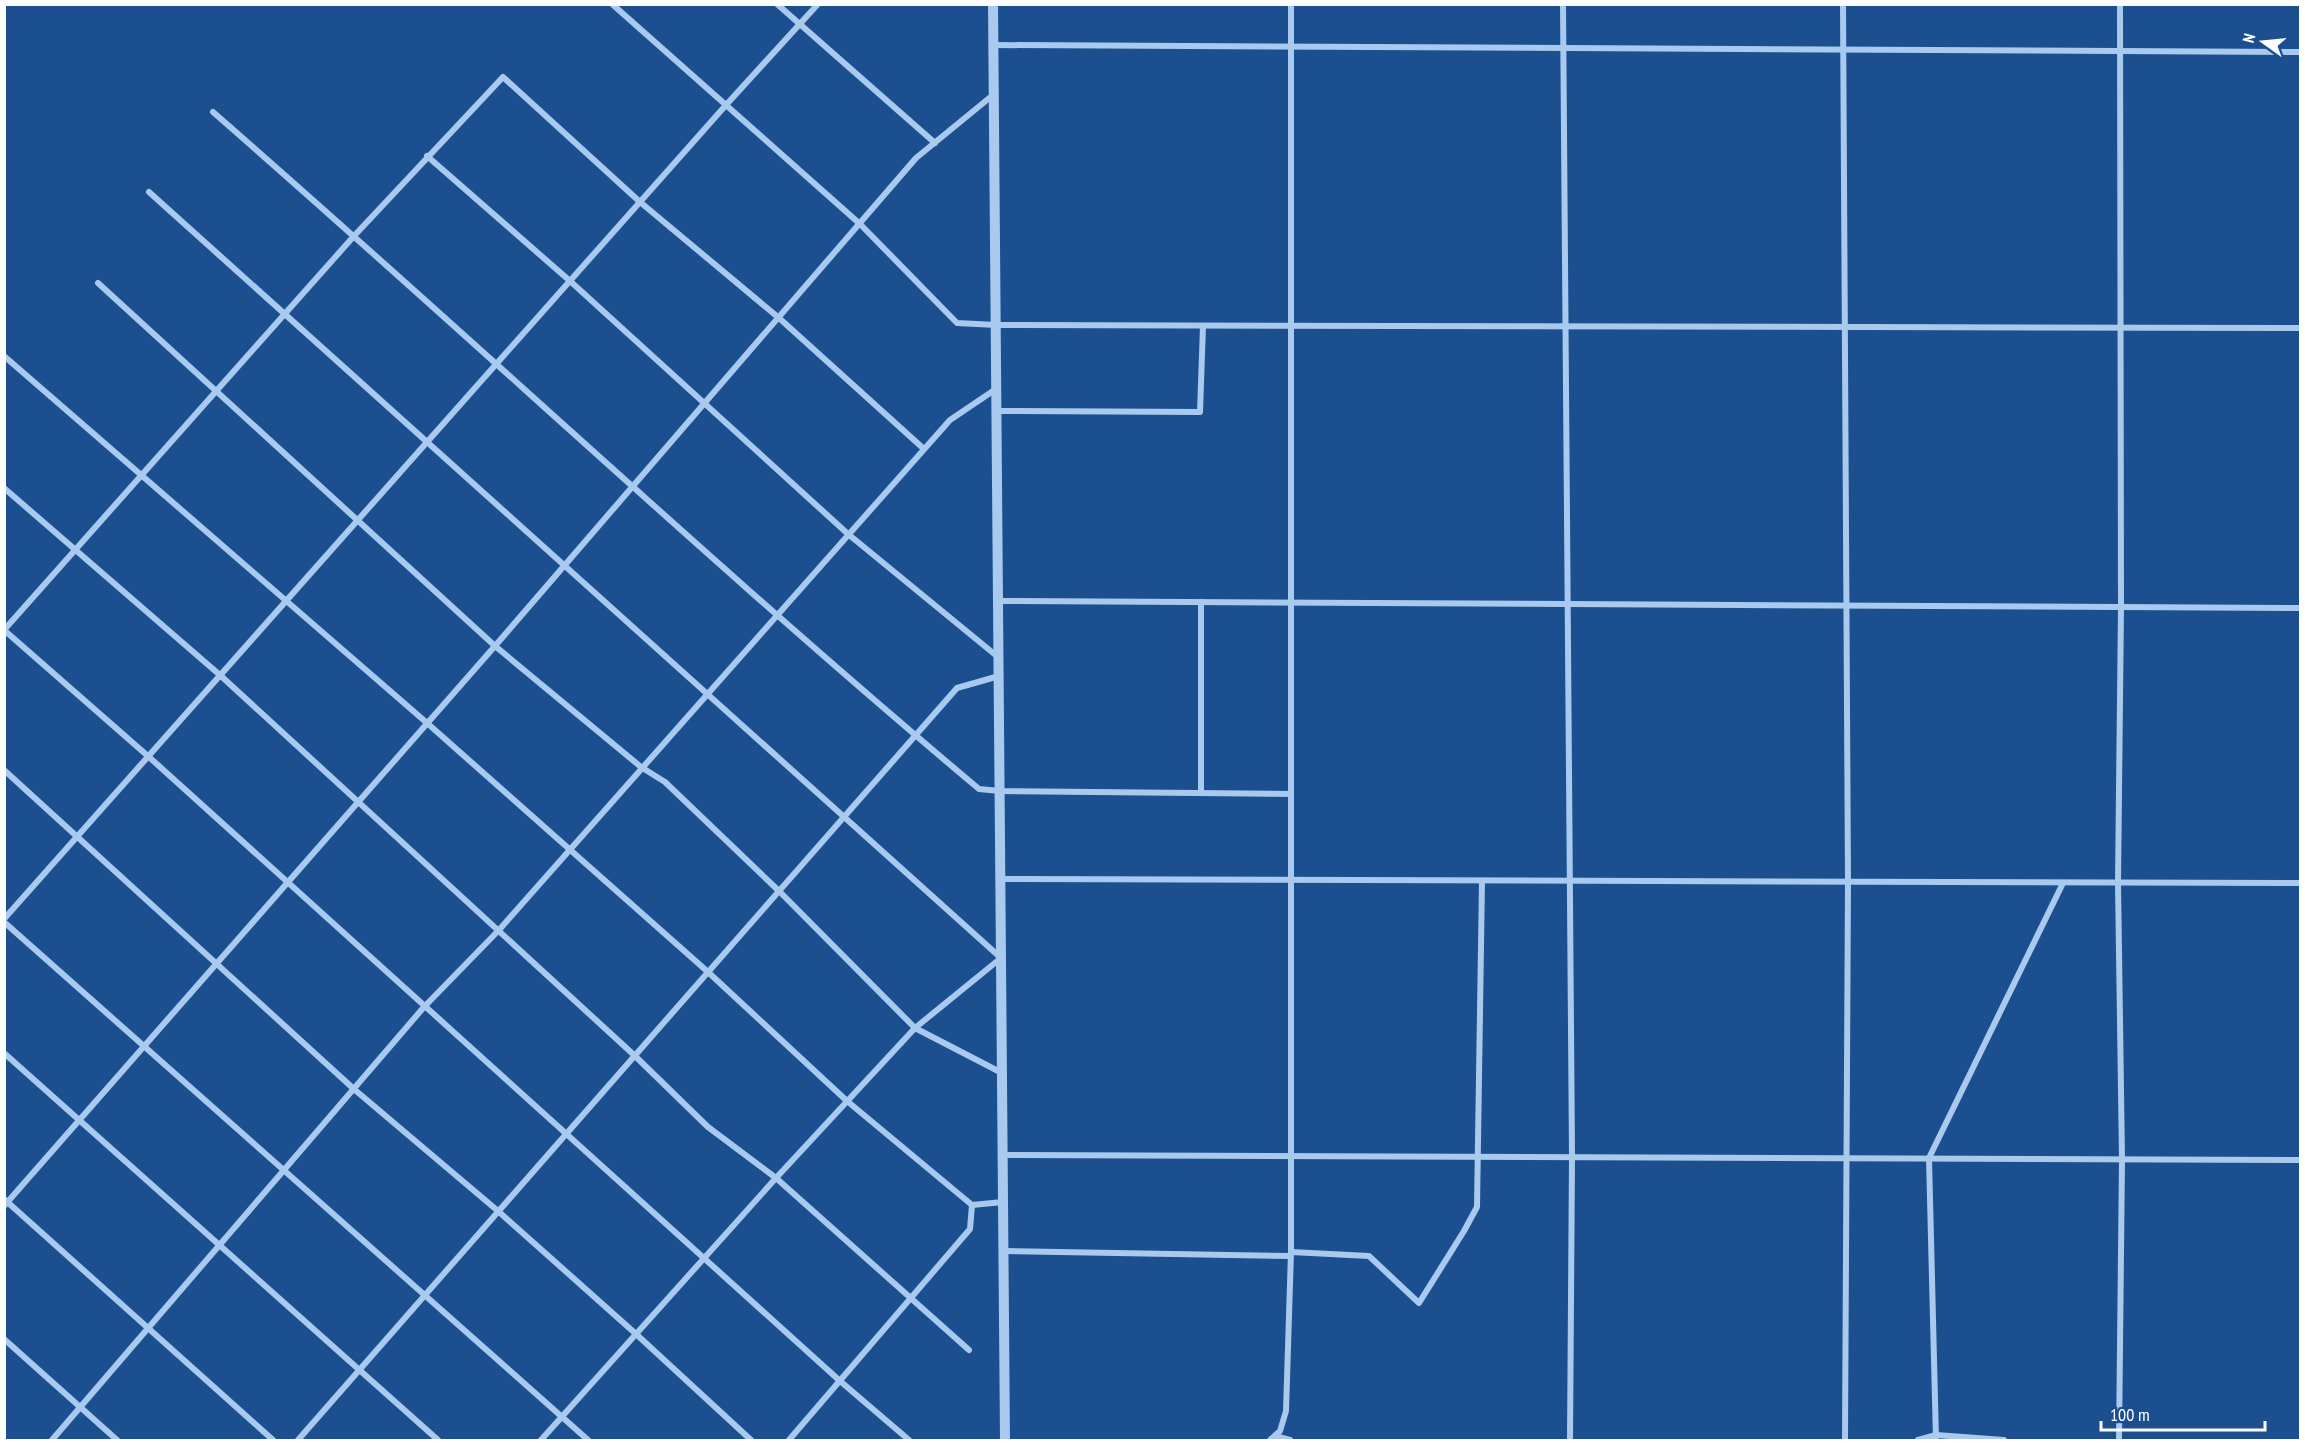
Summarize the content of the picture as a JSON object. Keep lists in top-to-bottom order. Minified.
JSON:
{"scale_bar":"100 m","north":"left"}
